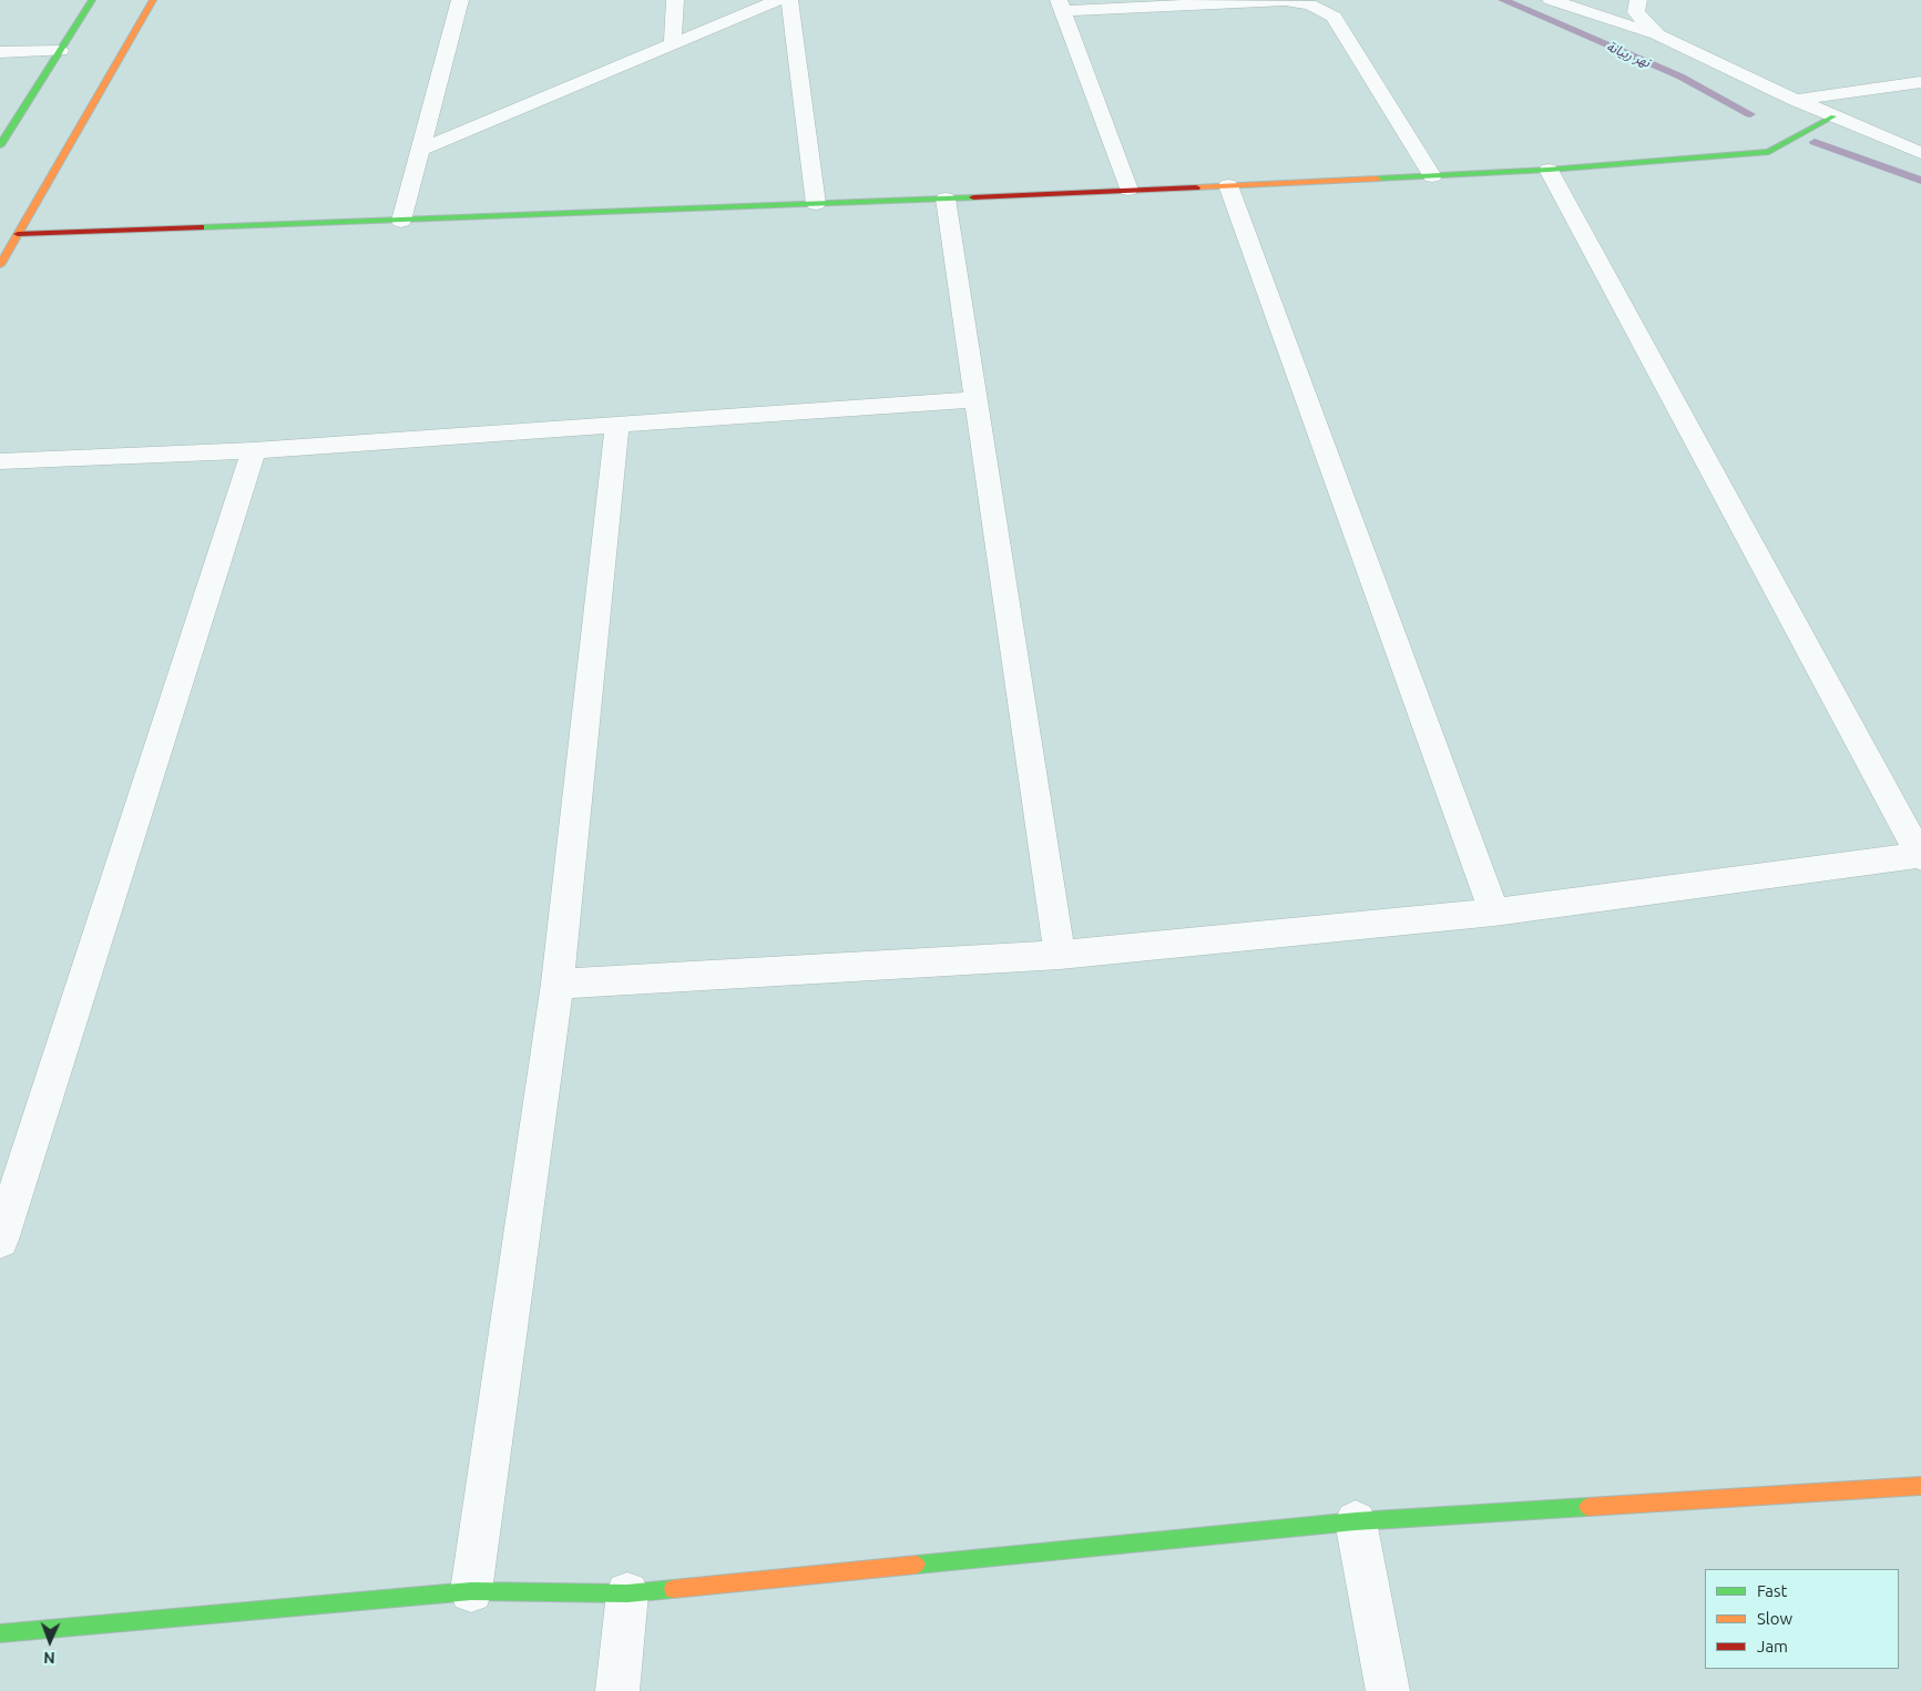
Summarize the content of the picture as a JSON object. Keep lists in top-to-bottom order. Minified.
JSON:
{"water":["نهر ربيانة"],"legend":["Fast","Slow","Jam"],"north":"bottom"}
